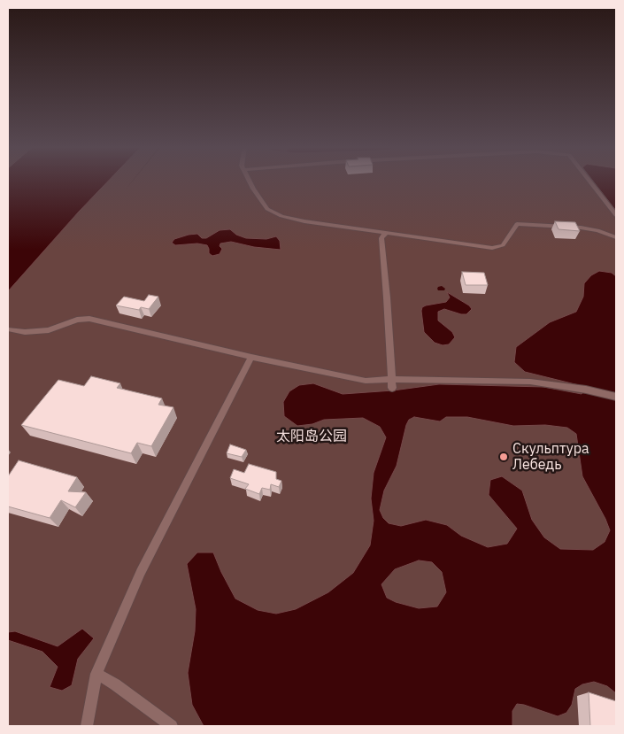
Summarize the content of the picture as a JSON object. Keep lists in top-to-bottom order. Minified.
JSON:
{"parks":["太阳岛公园"],"places":["Скульптура Лебедь"]}
